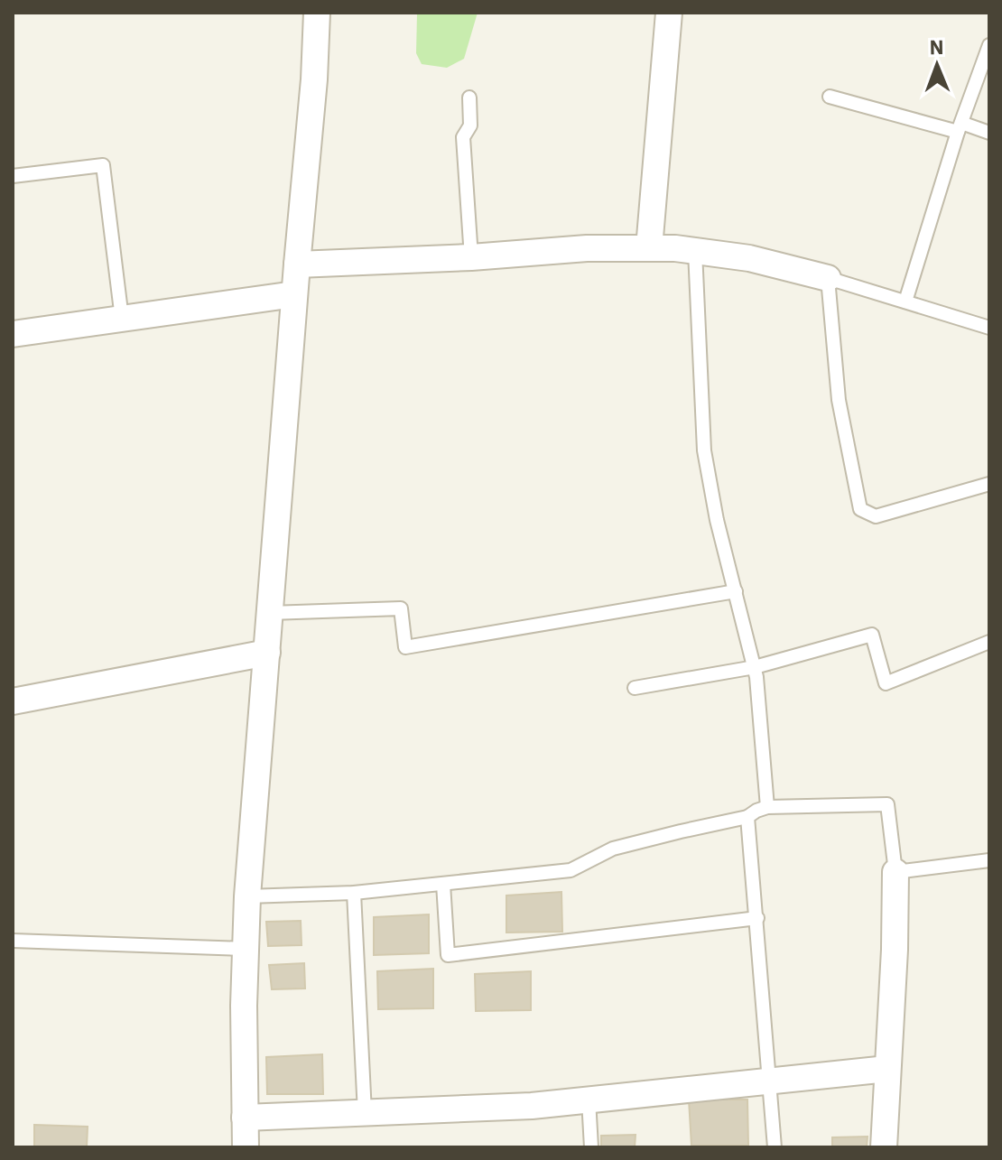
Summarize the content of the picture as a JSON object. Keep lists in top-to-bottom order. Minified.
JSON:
{"north":"top"}
